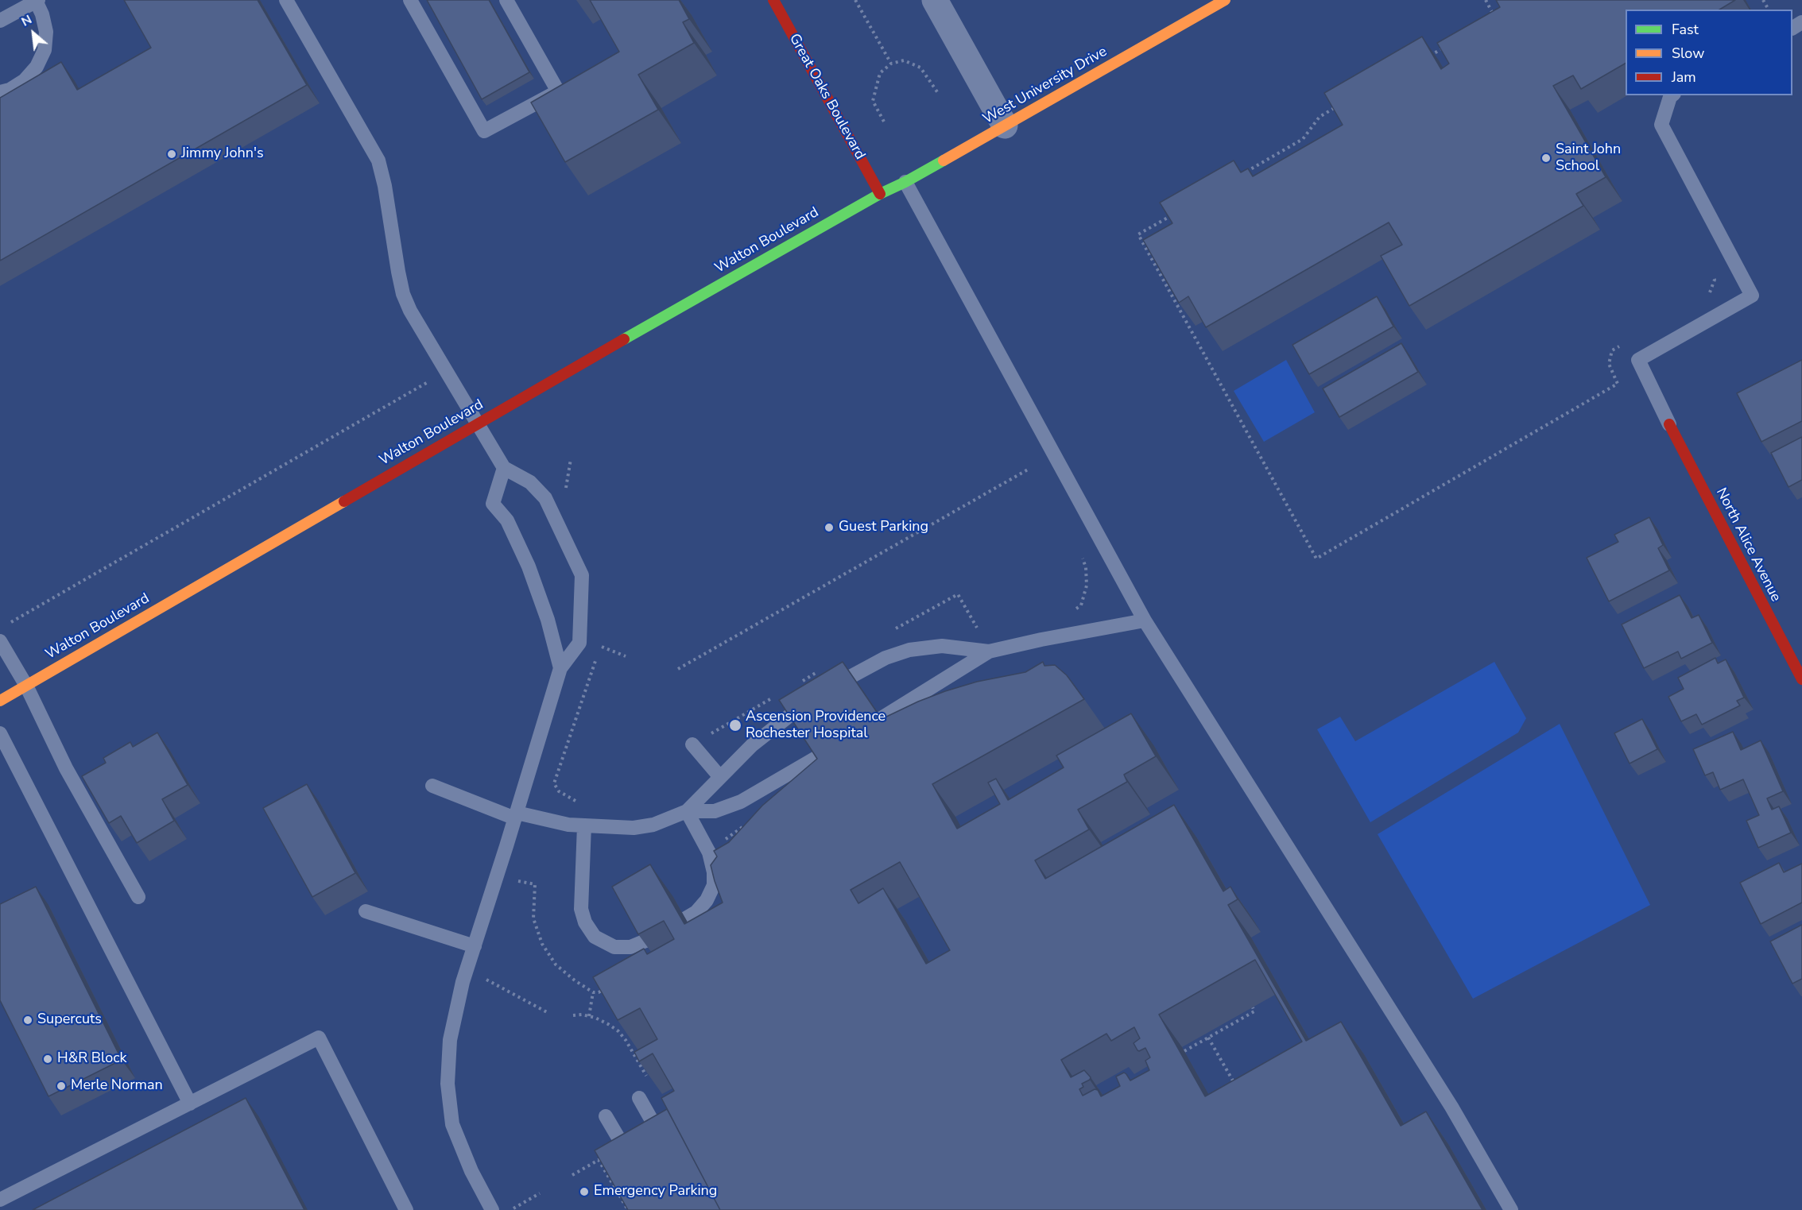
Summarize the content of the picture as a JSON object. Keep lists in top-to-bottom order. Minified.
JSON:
{"streets":{"main road":["West University Drive","Great Oaks Boulevard","Walton Boulevard","North Alice Avenue"]},"crossings":[["West University Drive","Great Oaks Boulevard"],["West University Drive","Walton Boulevard"],["Great Oaks Boulevard","Walton Boulevard"]],"places":["Jimmy John's","Saint John School","Guest Parking","Ascension Providence Rochester Hospital","Supercuts","H&R Block","Merle Norman","Emergency Parking"],"legend":["Fast","Slow","Jam"],"north":"top left"}
